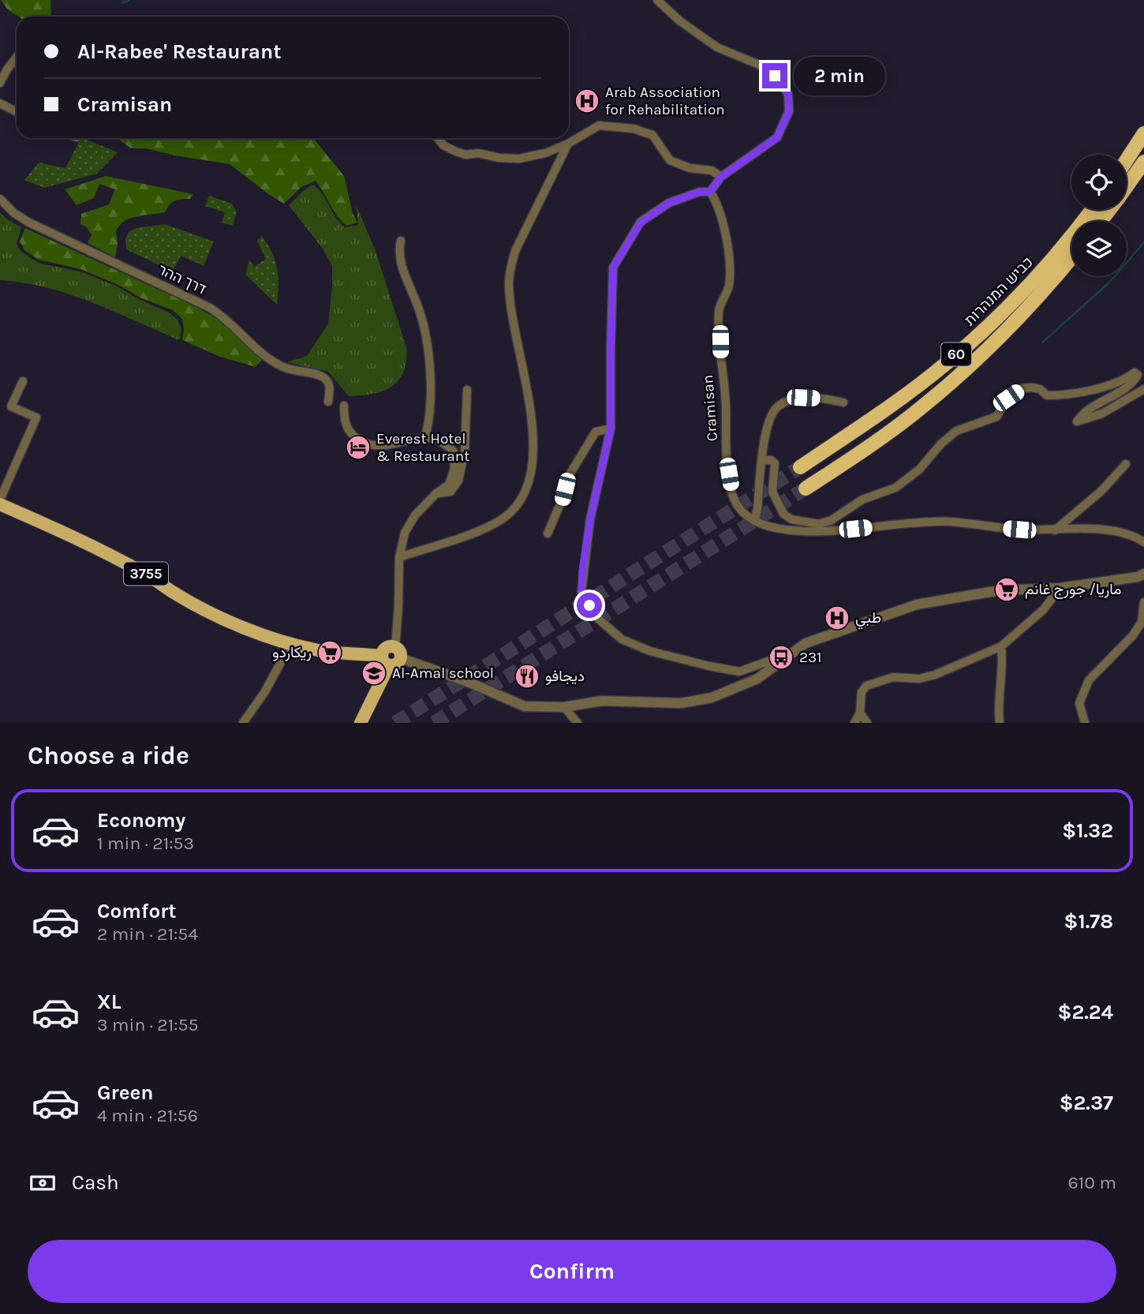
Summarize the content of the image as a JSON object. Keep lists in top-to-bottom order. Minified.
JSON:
{"streets":{"highway":["כביש המנהרות","60"],"main road":["3755"],"street":["דרך ההר","Cramisan"]},"places":{"hospital":["Arab Association for Rehabilitation","طبي"],"hotel":["Everest Hotel & Restaurant"],"supermarket":["ماريا/ جورج غانم","ريكاردو"],"bus stop":["231"],"school or university":["Al-Amal school"],"restaurant":["ديجافو"]},"page":{"banner":["Al-Rabee' Restaurant","Cramisan"],"bubble":"2 min","heading":"Choose a ride","list":[{"name":"Economy","note":"1 min · 21:53","value":"$1.32"},{"name":"Comfort","note":"2 min · 21:54","value":"$1.78"},{"name":"XL","note":"3 min · 21:55","value":"$2.24"},{"name":"Green","note":"4 min · 21:56","value":"$2.37"}],"pay":["Cash","610 m"],"buttons":"Confirm"}}
